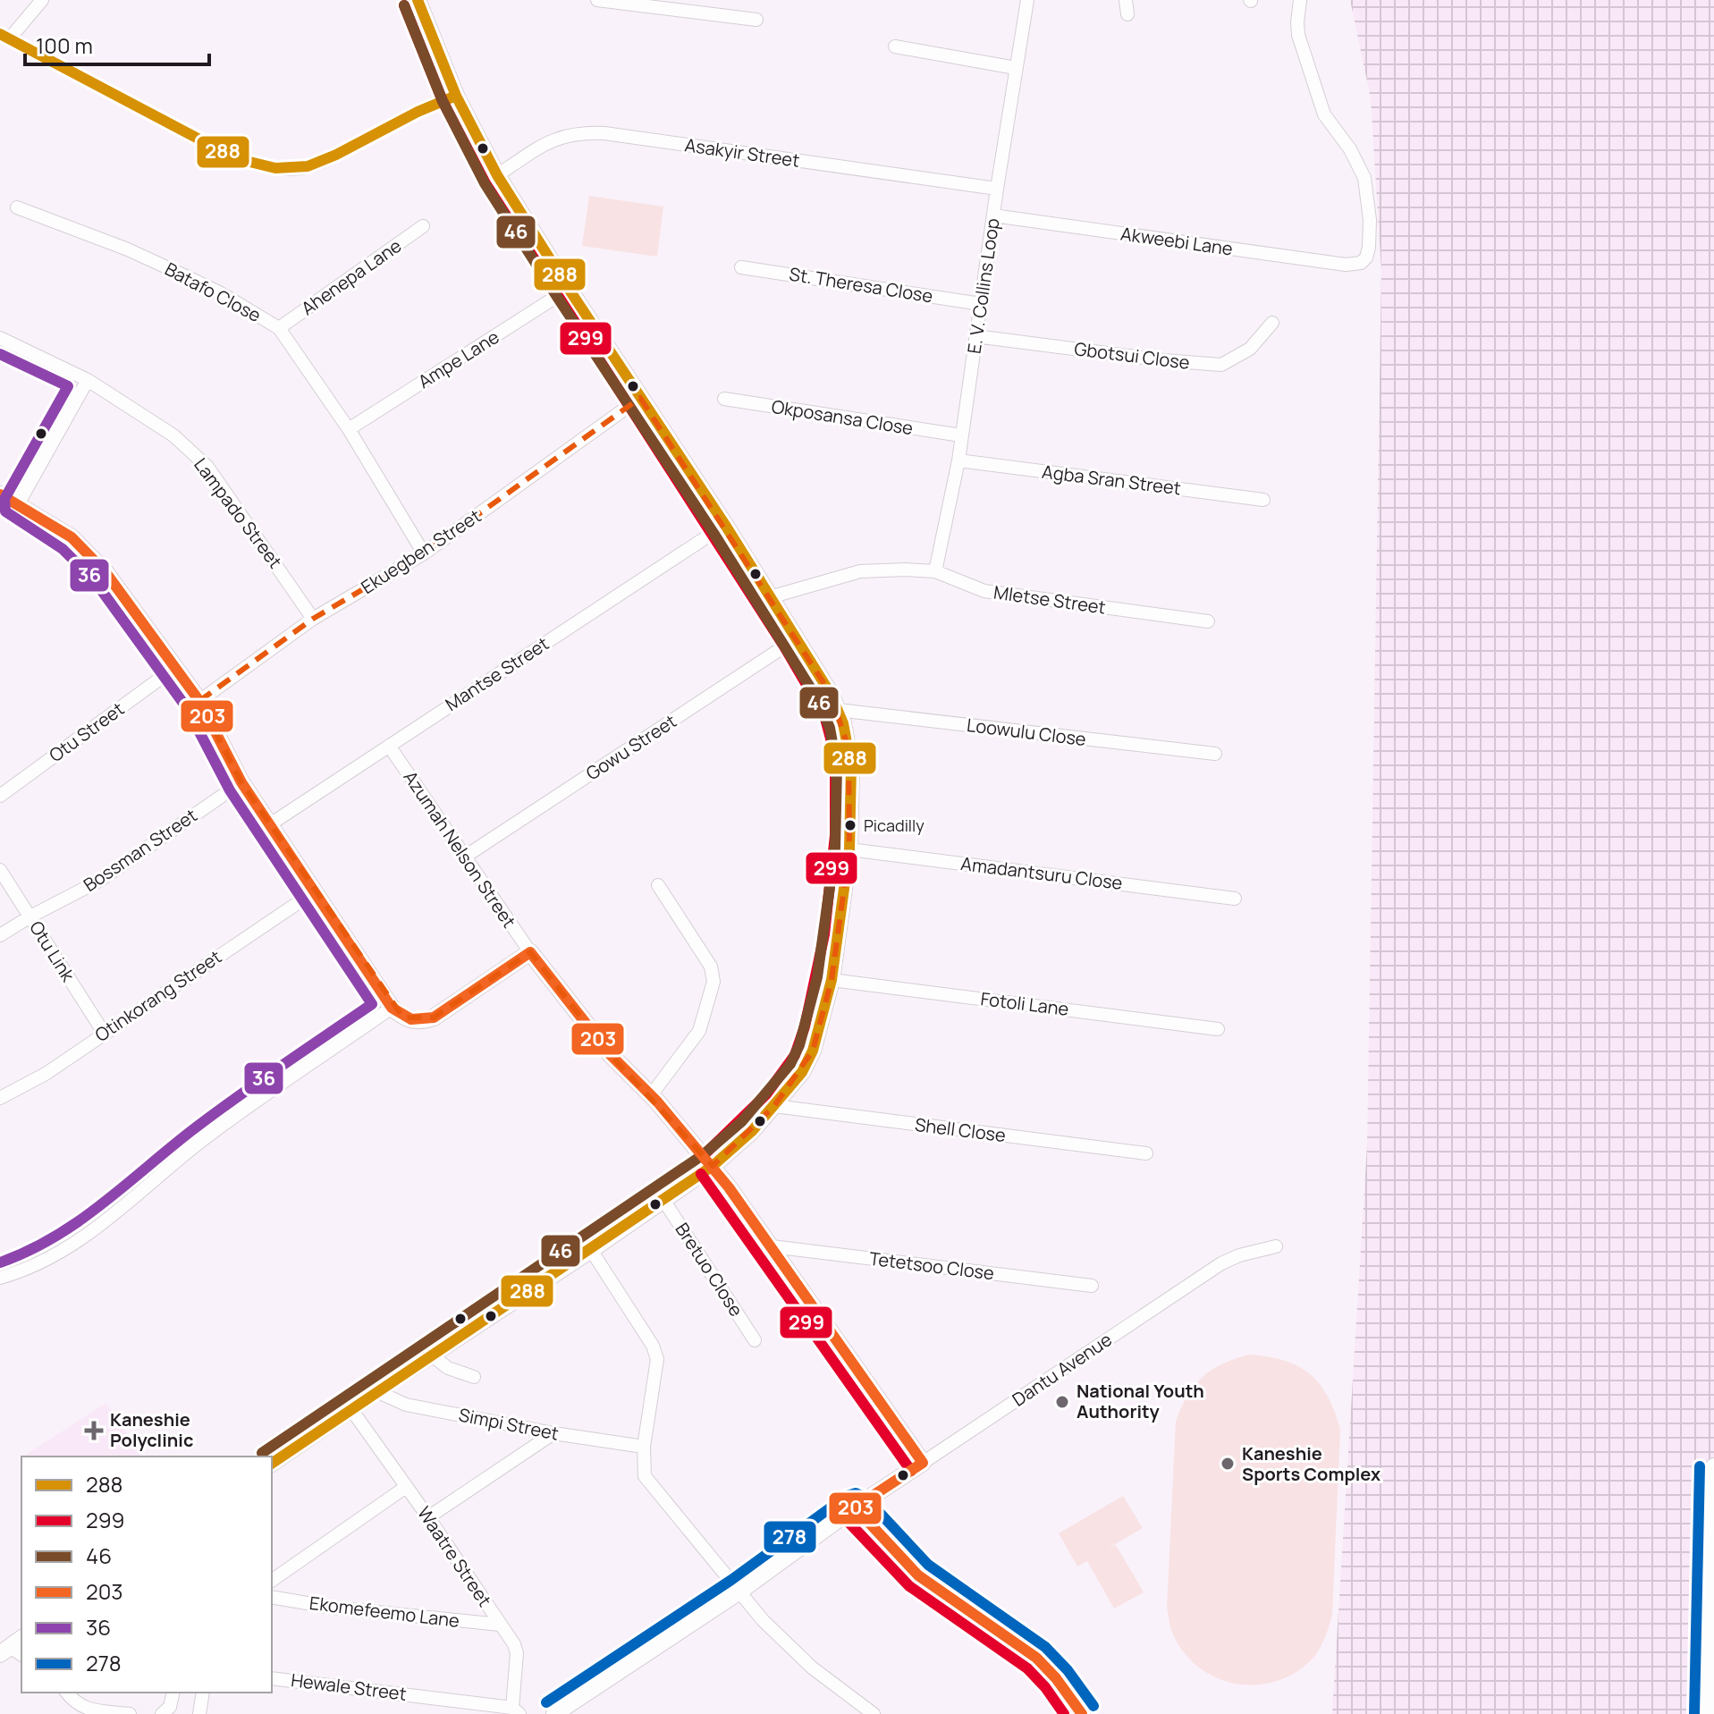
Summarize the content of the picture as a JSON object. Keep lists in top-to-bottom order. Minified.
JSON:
{"streets":{"street":["Asakyir Street","Akweebi Lane","Ahenepa Lane","St. Theresa Close","E. V. Collins Loop","Batafo Close","Gbotsui Close","Ampe Lane","Okposansa Close","Agba Sran Street","Lampado Street","Ekuegben Street","Mletse Street","Mantse Street","Otu Street","Loowulu Close","Gowu Street","Azumah Nelson Street","Bossman Street","Amadantsuru Close","Otu Link","Otinkorang Street","Fotoli Lane","Shell Close","Tetetsoo Close","Bretuo Close","Dantu Avenue","Simpi Street","Waatre Street","Ekomefeemo Lane","Hewale Street"]},"crossings":[["Asakyir Street","E. V. Collins Loop"],["Akweebi Lane","E. V. Collins Loop"],["Ahenepa Lane","Batafo Close"],["St. Theresa Close","E. V. Collins Loop"],["E. V. Collins Loop","Gbotsui Close"],["E. V. Collins Loop","Okposansa Close"],["E. V. Collins Loop","Agba Sran Street"],["E. V. Collins Loop","Mletse Street"],["Batafo Close","Ampe Lane"],["Batafo Close","Ekuegben Street"],["Lampado Street","Ekuegben Street"],["Mantse Street","Azumah Nelson Street"],["Gowu Street","Azumah Nelson Street"],["Azumah Nelson Street","Tetetsoo Close"],["Azumah Nelson Street","Dantu Avenue"],["Bossman Street","Otu Link"],["Otu Link","Otinkorang Street"],["Waatre Street","Ekomefeemo Lane"],["Waatre Street","Hewale Street"]],"places":{"other":["Picadilly","National Youth Authority","Kaneshie Sports Complex"],"health":["Kaneshie Polyclinic"]},"lines":["transit line 288","transit line 299","transit line 46","transit line 36","transit line 203","transit line 278"],"legend":["288","299","46","203","36","278"],"scale_bar":"100 m"}
